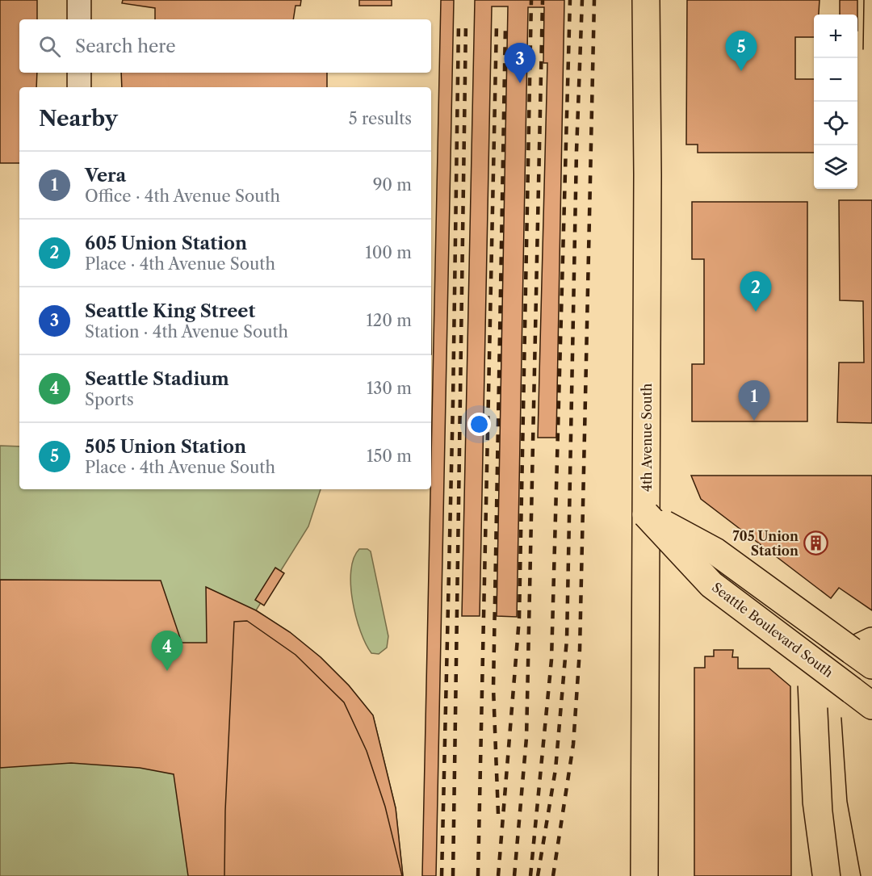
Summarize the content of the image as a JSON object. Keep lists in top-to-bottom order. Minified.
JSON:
{"streets":{"main road":["4th Avenue South","Seattle Boulevard South"]},"crossings":[["4th Avenue South","Seattle Boulevard South"]],"places":{"building":["705 Union Station"]},"page":{"map_buttons":["+","−"],"search":"Search here","pins":["5","3","2","1","4"],"heading":["Nearby","5 results"],"list":[{"mark":"1","name":"Vera","note":"Office · 4th Avenue South","value":"90 m"},{"mark":"2","name":"605 Union Station","note":"Place · 4th Avenue South","value":"100 m"},{"mark":"3","name":"Seattle King Street","note":"Station · 4th Avenue South","value":"120 m"},{"mark":"4","name":"Seattle Stadium","note":"Sports","value":"130 m"},{"mark":"5","name":"505 Union Station","note":"Place · 4th Avenue South","value":"150 m"}]}}
